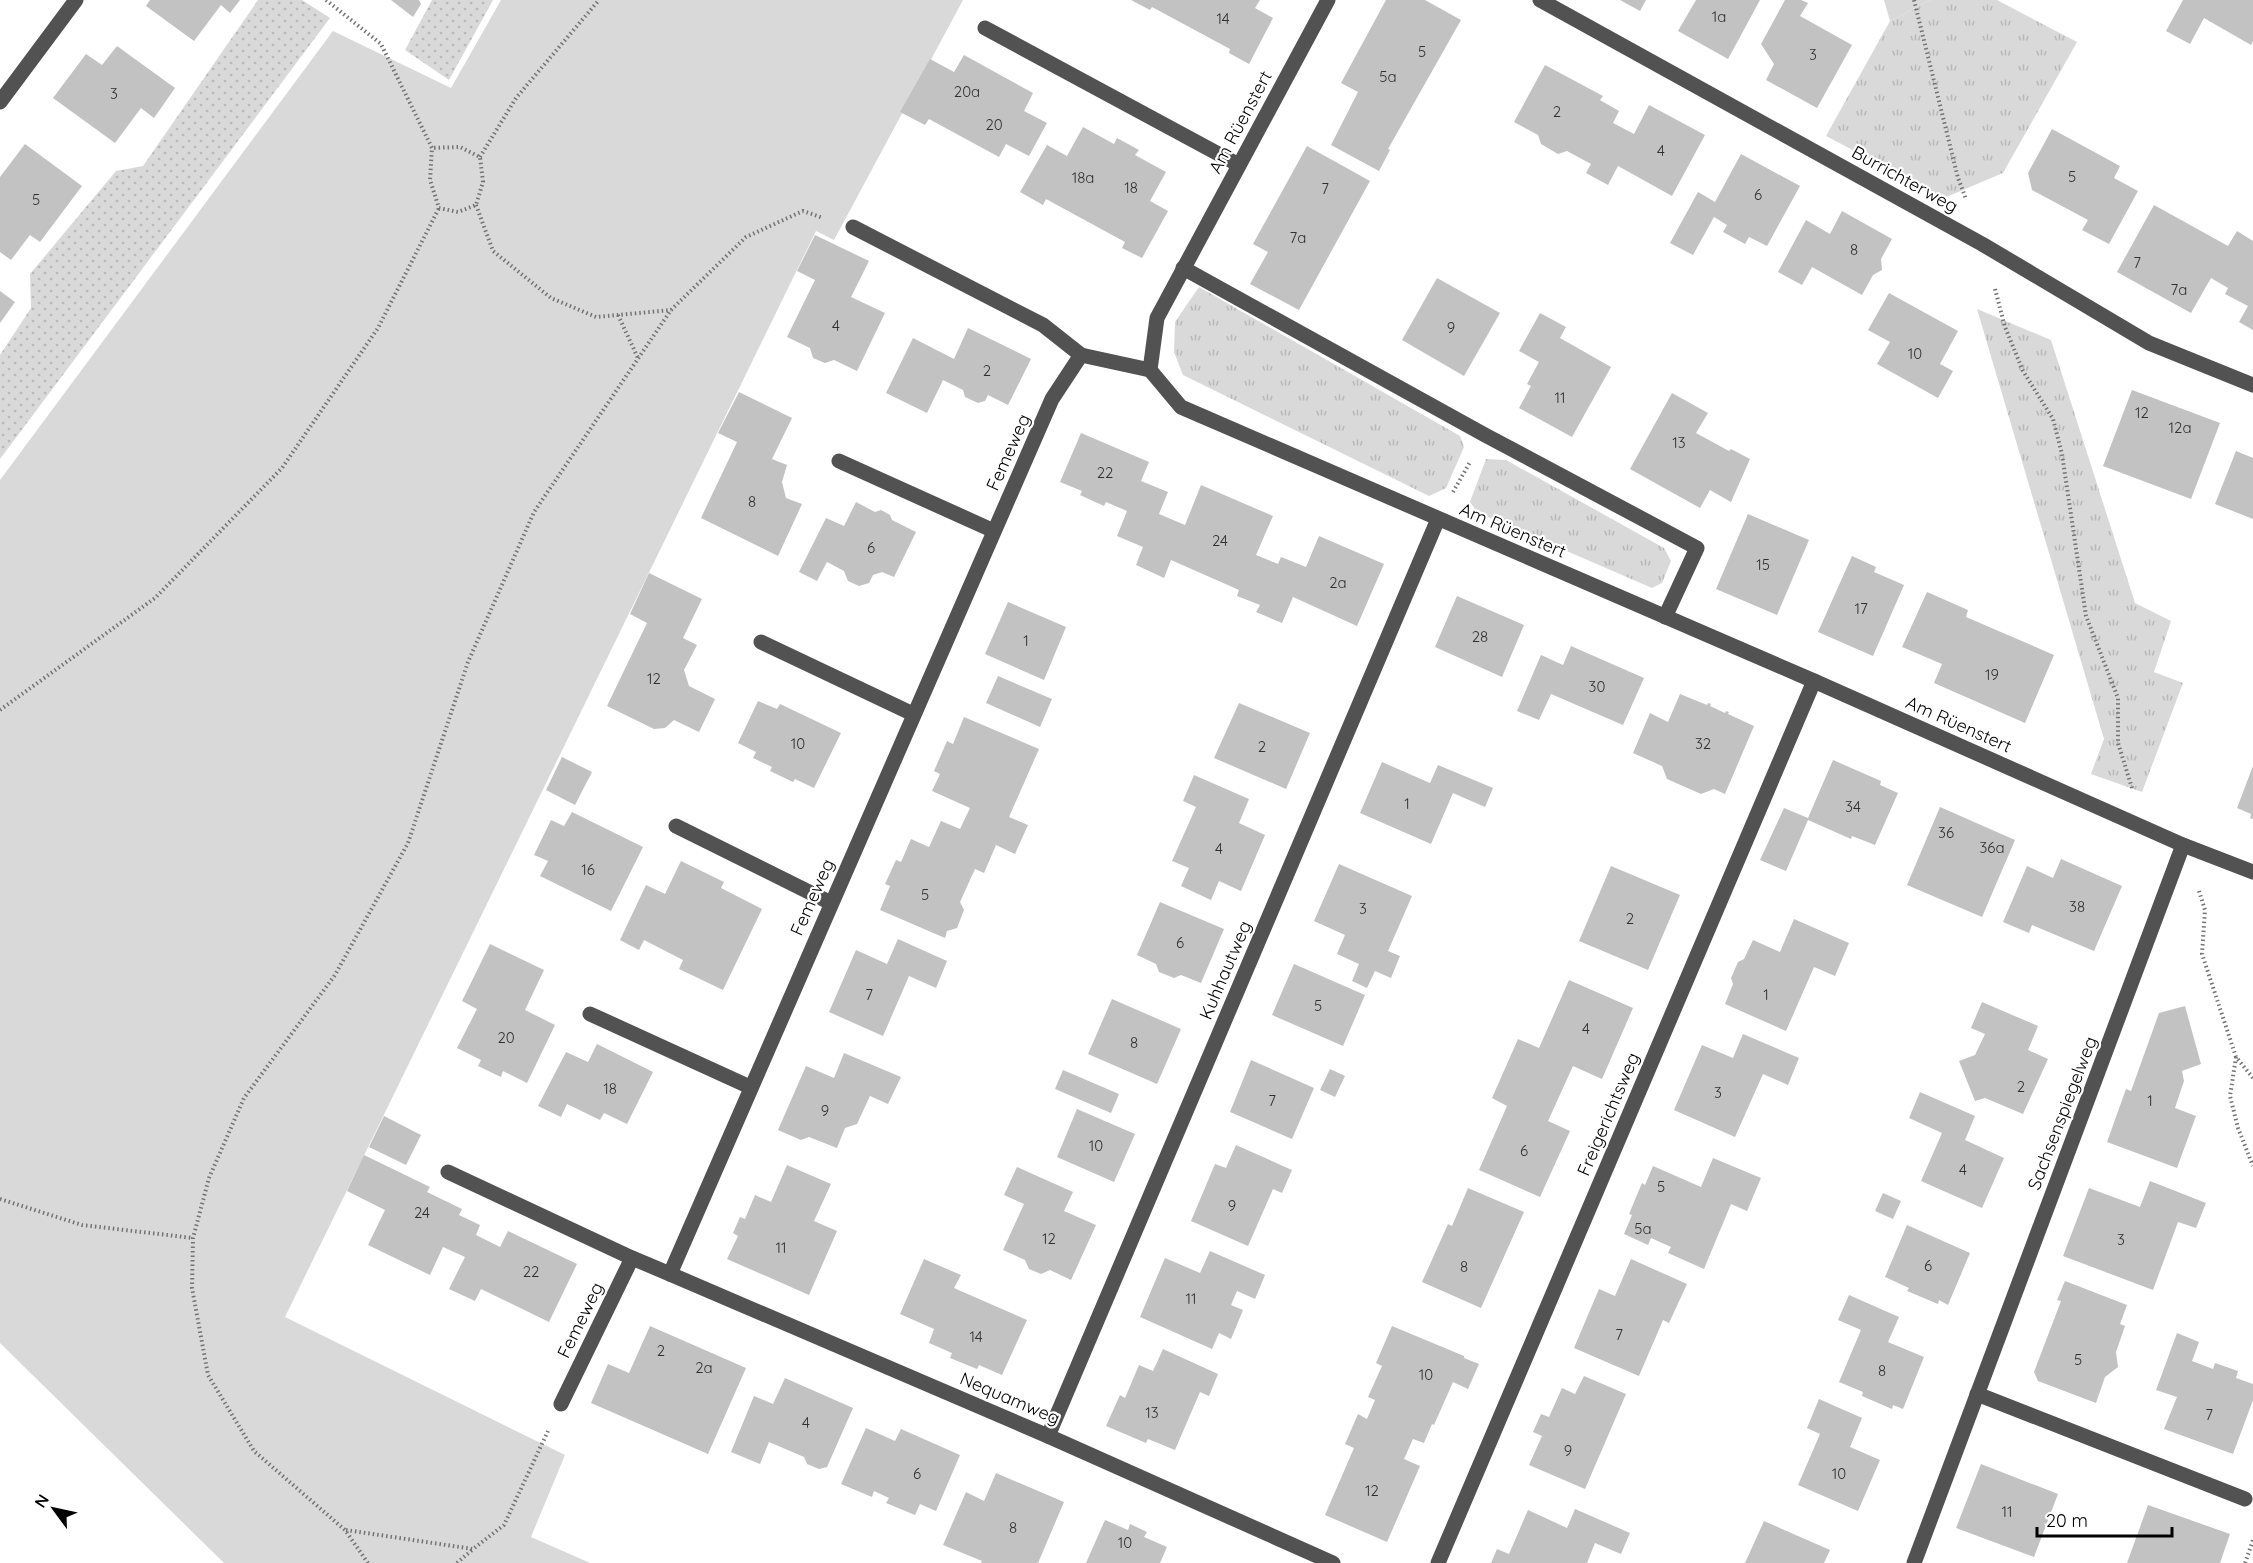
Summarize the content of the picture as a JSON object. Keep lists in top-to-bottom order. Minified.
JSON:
{"streets":{"street":["Am Rüenstert","Burrichterweg","Femeweg","Kuhhautweg","Sachsenspiegelweg","Freigerichtsweg","Nequamweg"]},"crossings":[["Am Rüenstert","Kuhhautweg"],["Am Rüenstert","Sachsenspiegelweg"],["Am Rüenstert","Freigerichtsweg"],["Femeweg","Nequamweg"],["Kuhhautweg","Nequamweg"]],"house_numbers":["1a","14","5","3","5a","20a","3","2","20","4","5","18a","18","7","6","5","7a","8","7","7a","4","9","10","2","11","12","12a","13","22","8","24","6","15","2a","17","28","1","19","12","30","10","32","2","1","34","36","36a","4","16","5","38","3","2","6","7","1","5","4","20","8","2","18","3","7","1","9","10","6","4","5","9","24","5a","12","3","11","6","8","22","11","7","14","2","5","2a","8","10","13","7","4","9","6","10","12","11","8","10"],"scale_bar":"20 m","north":"top left"}
